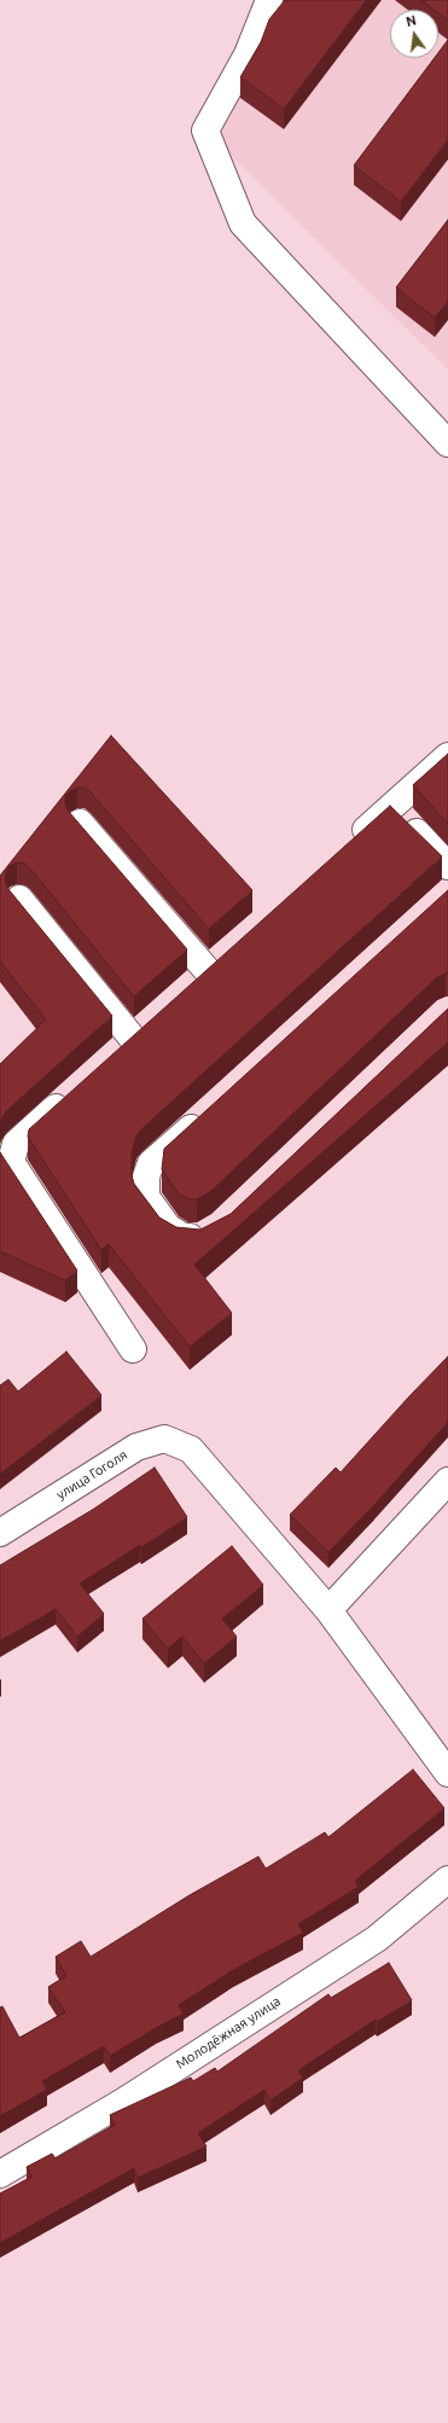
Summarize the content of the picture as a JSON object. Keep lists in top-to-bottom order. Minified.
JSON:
{"streets":{"street":["улица Гоголя","Молодёжная улица"]},"north":"top"}
